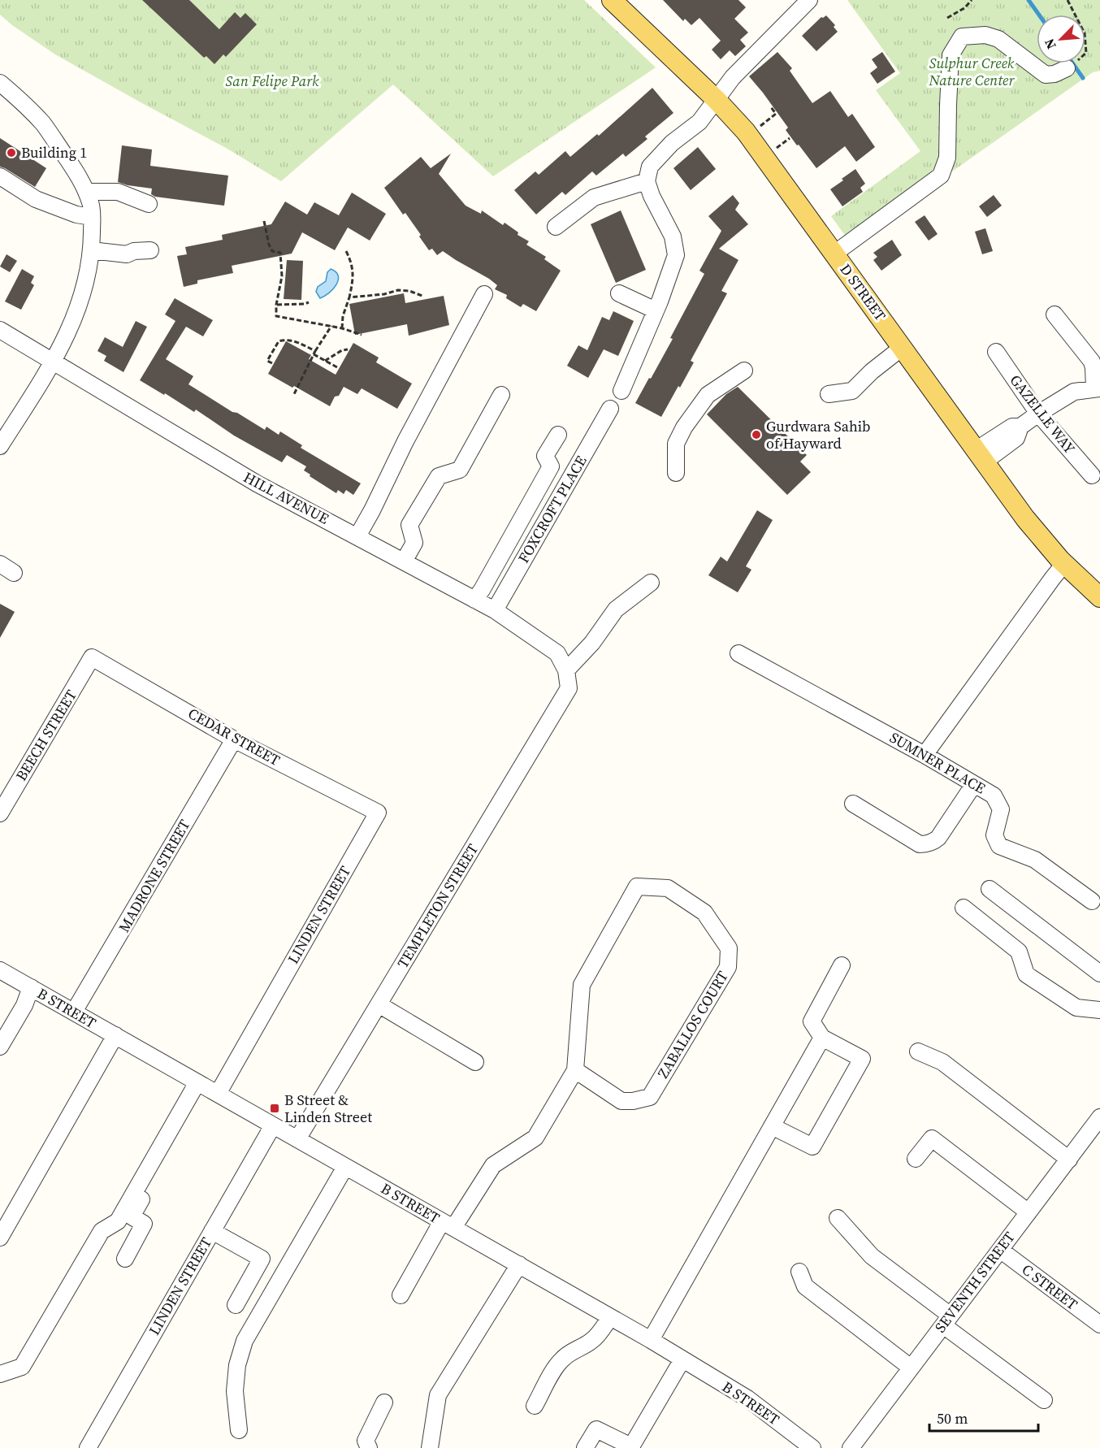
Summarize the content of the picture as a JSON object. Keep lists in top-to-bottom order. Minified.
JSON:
{"streets":{"main road":["D STREET"],"street":["GAZELLE WAY","HILL AVENUE","FOXCROFT PLACE","BEECH STREET","CEDAR STREET","SUMNER PLACE","MADRONE STREET","TEMPLETON STREET","LINDEN STREET","B STREET","ZABALLOS COURT","SEVENTH STREET","C STREET"]},"crossings":[["HILL AVENUE","FOXCROFT PLACE"],["HILL AVENUE","TEMPLETON STREET"],["BEECH STREET","CEDAR STREET"],["CEDAR STREET","MADRONE STREET"],["CEDAR STREET","LINDEN STREET"],["MADRONE STREET","B STREET"],["TEMPLETON STREET","B STREET"],["LINDEN STREET","B STREET"],["B STREET","ZABALLOS COURT"],["SEVENTH STREET","C STREET"]],"parks":["Sulphur Creek Nature Center","San Felipe Park"],"places":{"other":["Building 1","Gurdwara Sahib of Hayward"],"transit":["B Street & Linden Street"]},"scale_bar":"50 m","north":"bottom left"}
